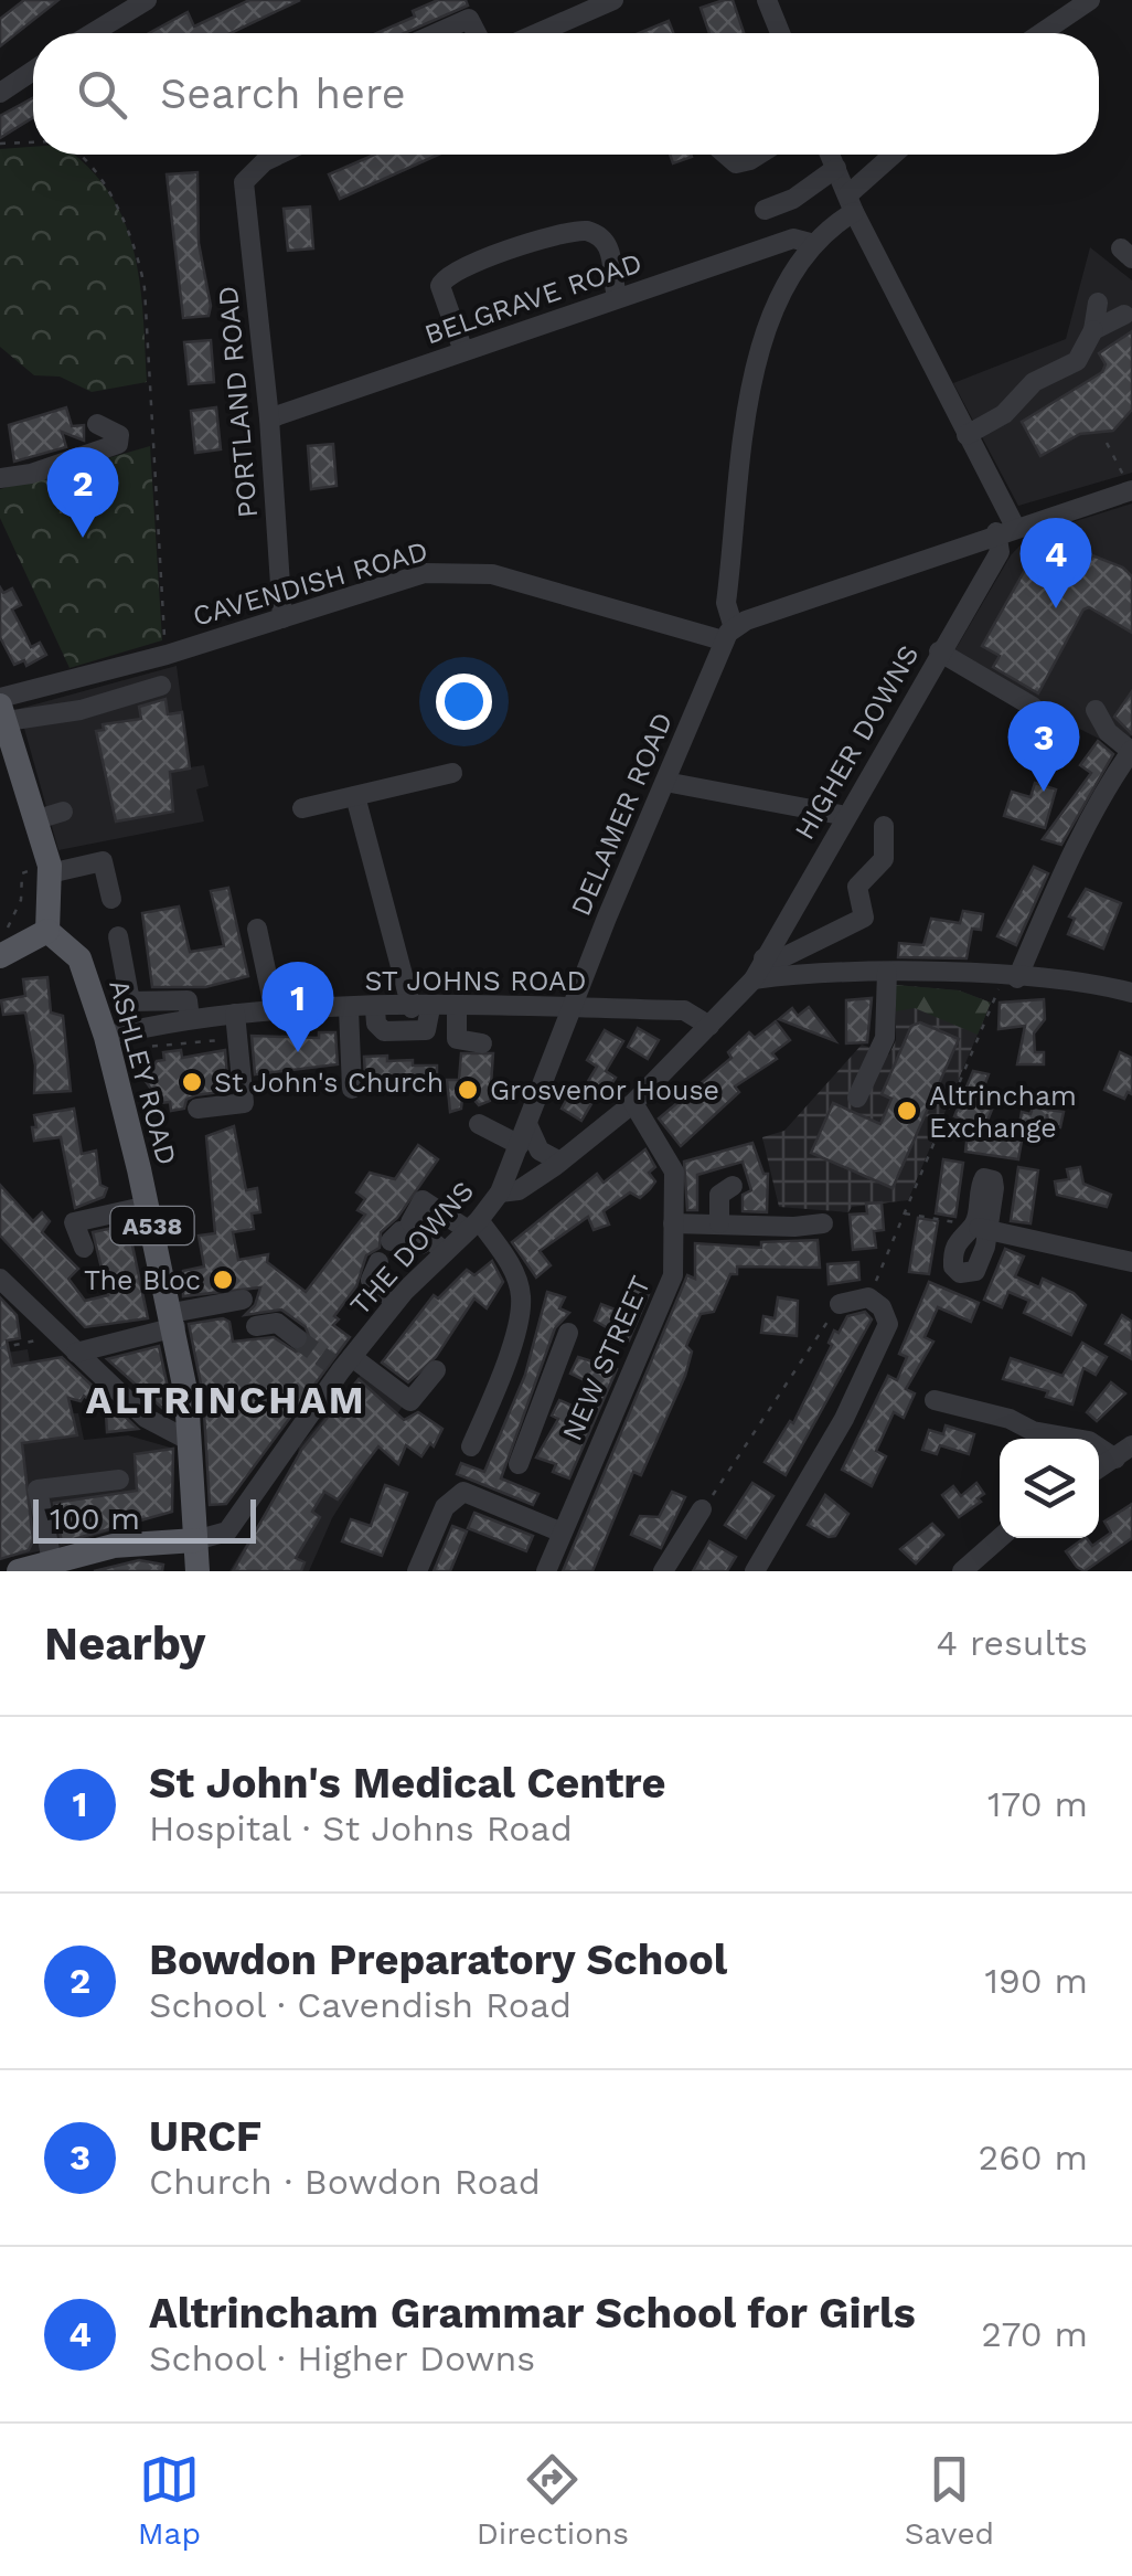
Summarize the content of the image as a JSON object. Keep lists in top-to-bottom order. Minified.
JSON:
{"streets":{"main road":["ASHLEY ROAD","A538"],"street":["BELGRAVE ROAD","PORTLAND ROAD","CAVENDISH ROAD","HIGHER DOWNS","DELAMER ROAD","ST JOHNS ROAD","THE DOWNS","NEW STREET"]},"crossings":[["BELGRAVE ROAD","PORTLAND ROAD"],["BELGRAVE ROAD","DELAMER ROAD"],["PORTLAND ROAD","CAVENDISH ROAD"],["CAVENDISH ROAD","DELAMER ROAD"],["HIGHER DOWNS","THE DOWNS"],["DELAMER ROAD","ST JOHNS ROAD"],["DELAMER ROAD","THE DOWNS"],["ST JOHNS ROAD","ASHLEY ROAD"],["ST JOHNS ROAD","THE DOWNS"],["ASHLEY ROAD","THE DOWNS"],["THE DOWNS","NEW STREET"]],"districts":["ALTRINCHAM"],"places":["St John's Church","Grosvenor House","Altrincham Exchange","The Bloc"],"scale_bar":"100 m","page":{"search":"Search here","pins":["2","4","3","1"],"scale":"100 m","heading":["Nearby","4 results"],"list":[{"mark":"1","name":"St John's Medical Centre","note":"Hospital · St Johns Road","value":"170 m"},{"mark":"2","name":"Bowdon Preparatory School","note":"School · Cavendish Road","value":"190 m"},{"mark":"3","name":"URCF","note":"Church · Bowdon Road","value":"260 m"},{"mark":"4","name":"Altrincham Grammar School for Girls","note":"School · Higher Downs","value":"270 m"}],"nav":["Map","Directions","Saved"]}}
